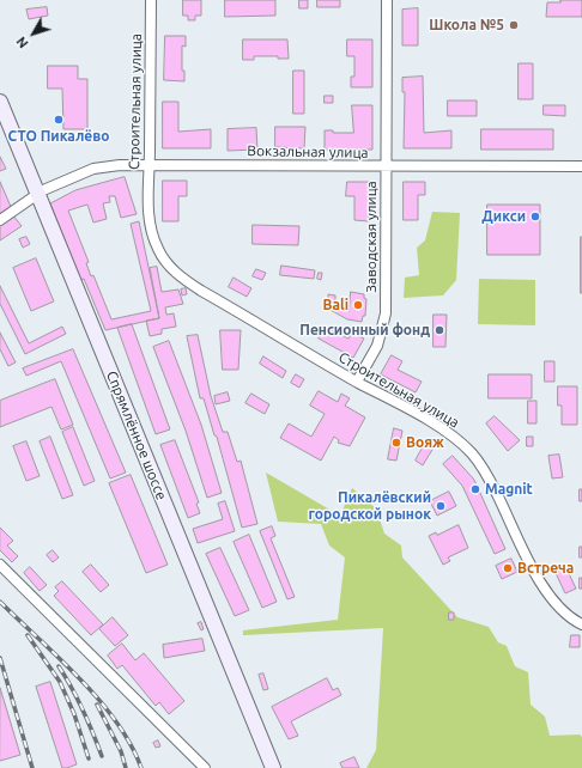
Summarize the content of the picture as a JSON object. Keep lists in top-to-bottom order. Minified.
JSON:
{"streets":{"main road":["Спрямлённое шоссе"],"street":["Строительная улица","Вокзальная улица","Заводская улица"]},"crossings":[["Строительная улица","Вокзальная улица"],["Строительная улица","Заводская улица"],["Вокзальная улица","Заводская улица"],["Вокзальная улица","Спрямлённое шоссе"]],"places":["Школа №5","СТО Пикалёво","Дикси","Bali","Пенсионный фонд","Вояж","Magnit","Пикалёвский городской рынок","Встреча"],"north":"bottom left"}
